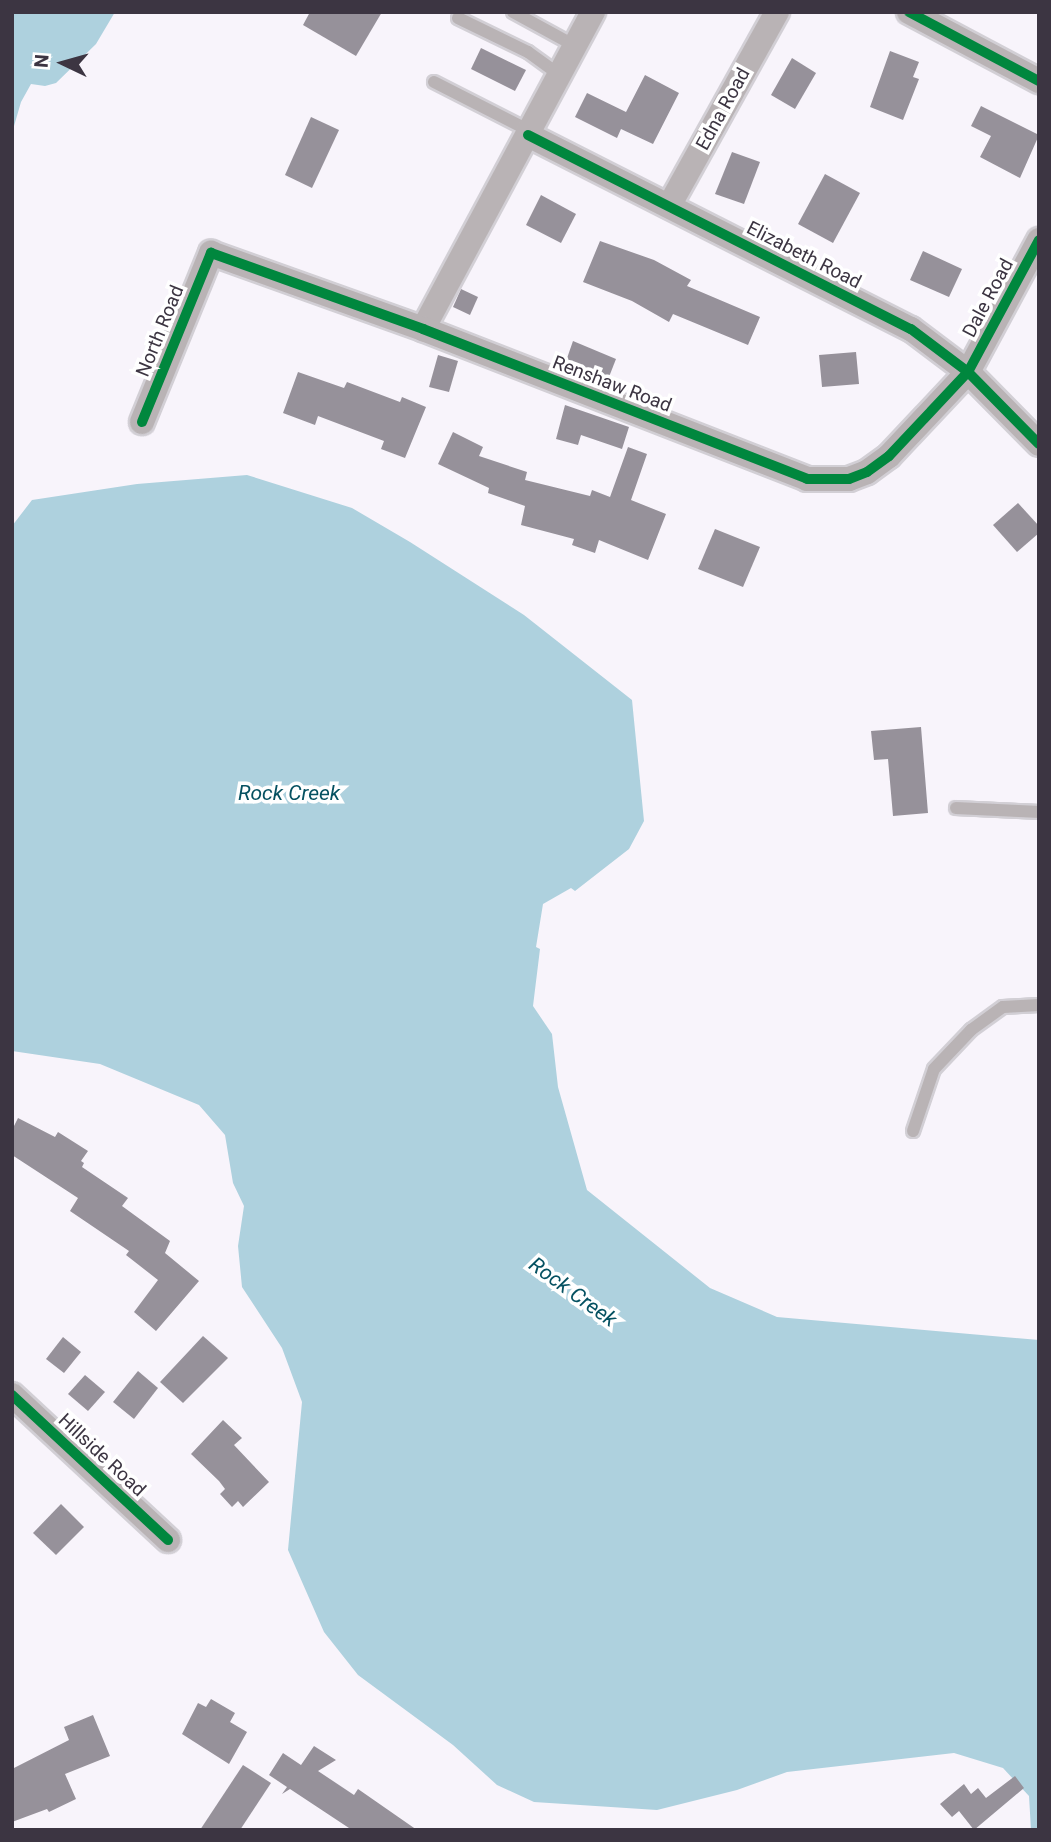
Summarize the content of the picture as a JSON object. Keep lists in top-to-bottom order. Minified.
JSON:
{"streets":{"street":["Edna Road","Elizabeth Road","Dale Road","North Road","Renshaw Road","Hillside Road"]},"crossings":[["Edna Road","Elizabeth Road"],["Elizabeth Road","Dale Road"],["Elizabeth Road","Renshaw Road"],["Dale Road","Renshaw Road"],["North Road","Renshaw Road"]],"water":["Rock Creek"],"north":"left"}
